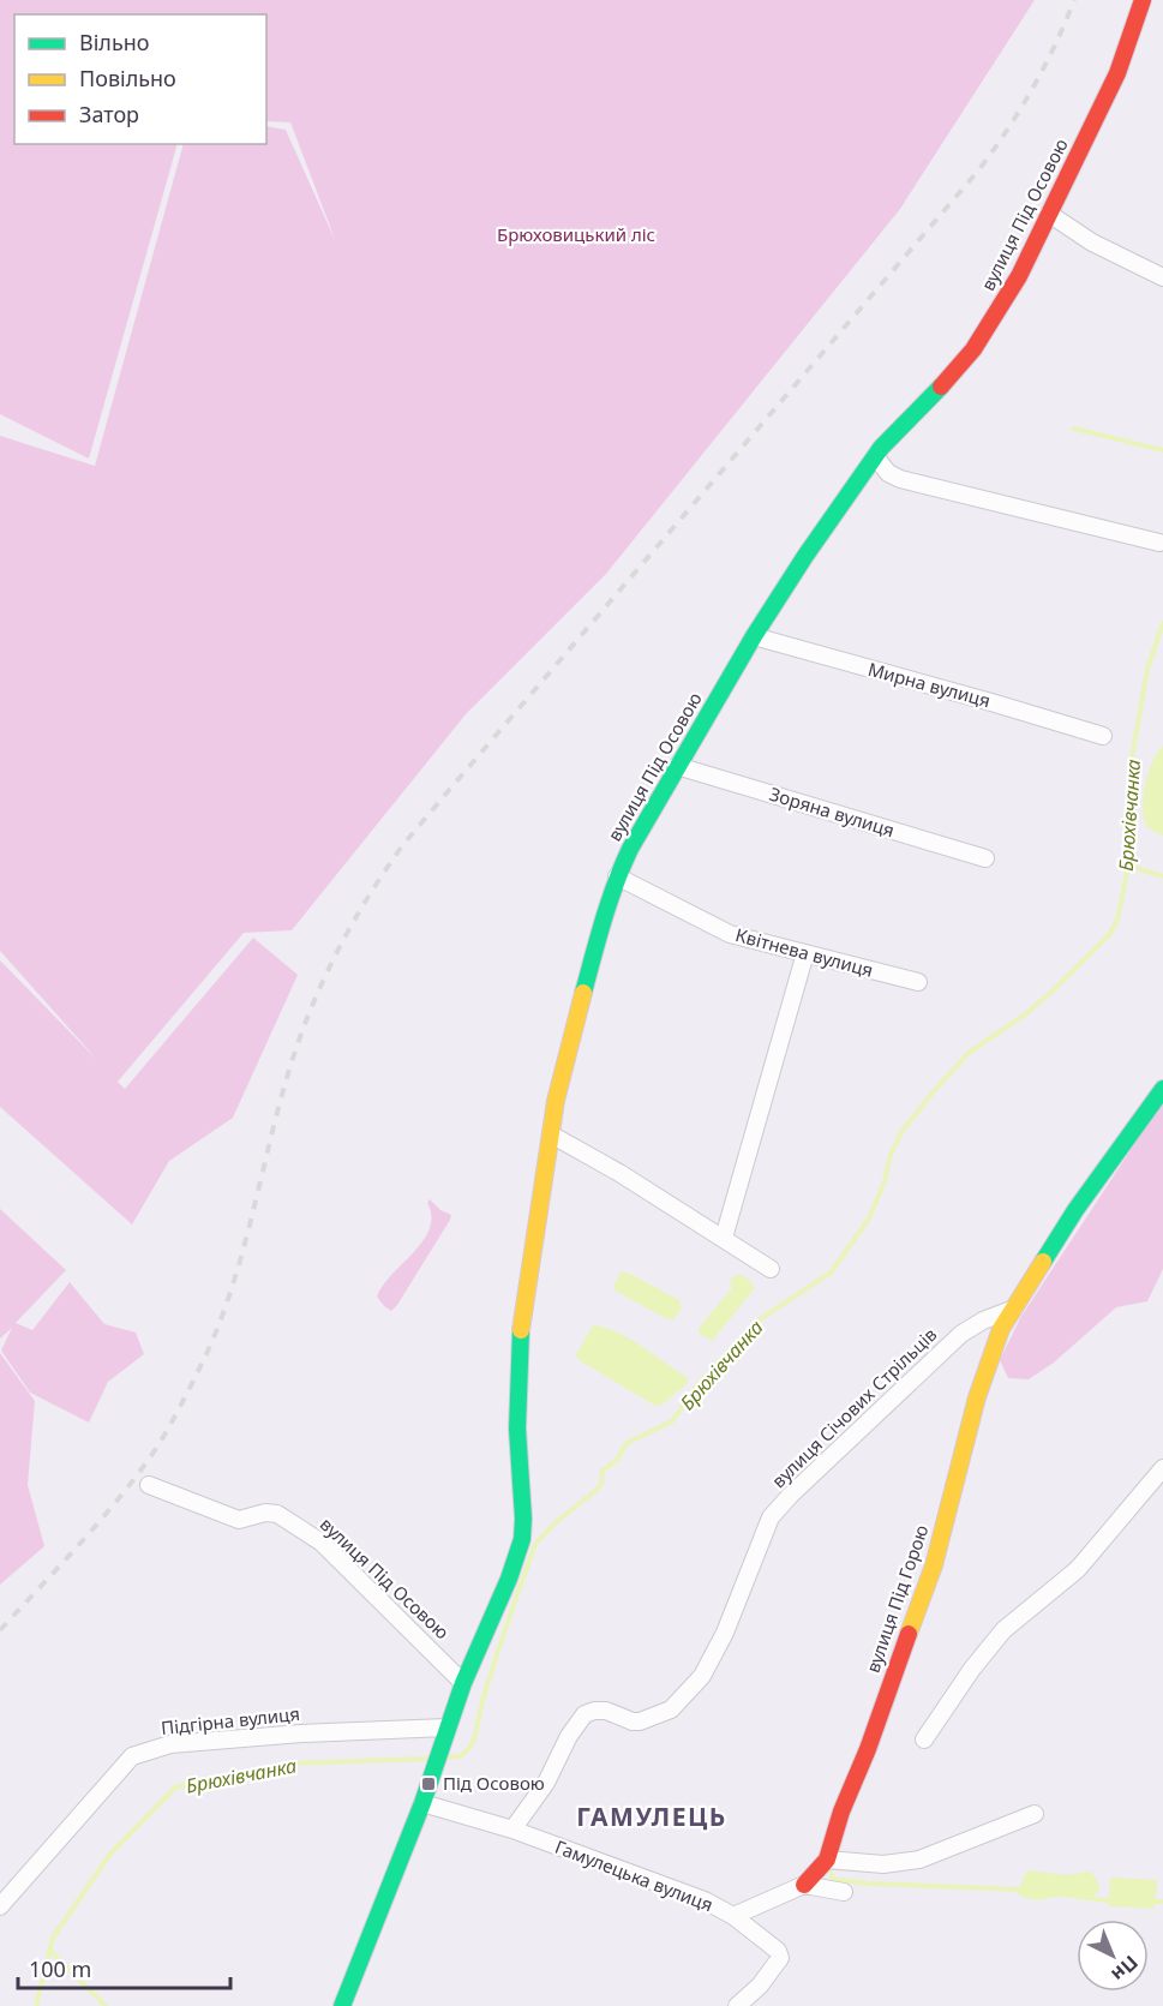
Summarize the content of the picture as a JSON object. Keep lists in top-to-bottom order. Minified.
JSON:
{"streets":{"street":["вулиця Під Осовою","Мирна вулиця","Зоряна вулиця","Квітнева вулиця","вулиця Січових Стрільців","вулиця Під Горою","Підгірна вулиця","Гамулецька вулиця"]},"crossings":[["вулиця Під Осовою","Мирна вулиця"],["вулиця Під Осовою","Зоряна вулиця"],["вулиця Під Осовою","Квітнева вулиця"],["вулиця Під Осовою","Підгірна вулиця"],["вулиця Під Осовою","Гамулецька вулиця"],["вулиця Січових Стрільців","вулиця Під Горою"],["вулиця Січових Стрільців","Гамулецька вулиця"]],"districts":["ГАМУЛЕЦЬ"],"water":["Брюхівчанка"],"parks":["Брюховицький ліс"],"places":{"transit":["Під Осовою"]},"legend":["Вільно","Повільно","Затор"],"scale_bar":"100 m","north":"bottom right"}
